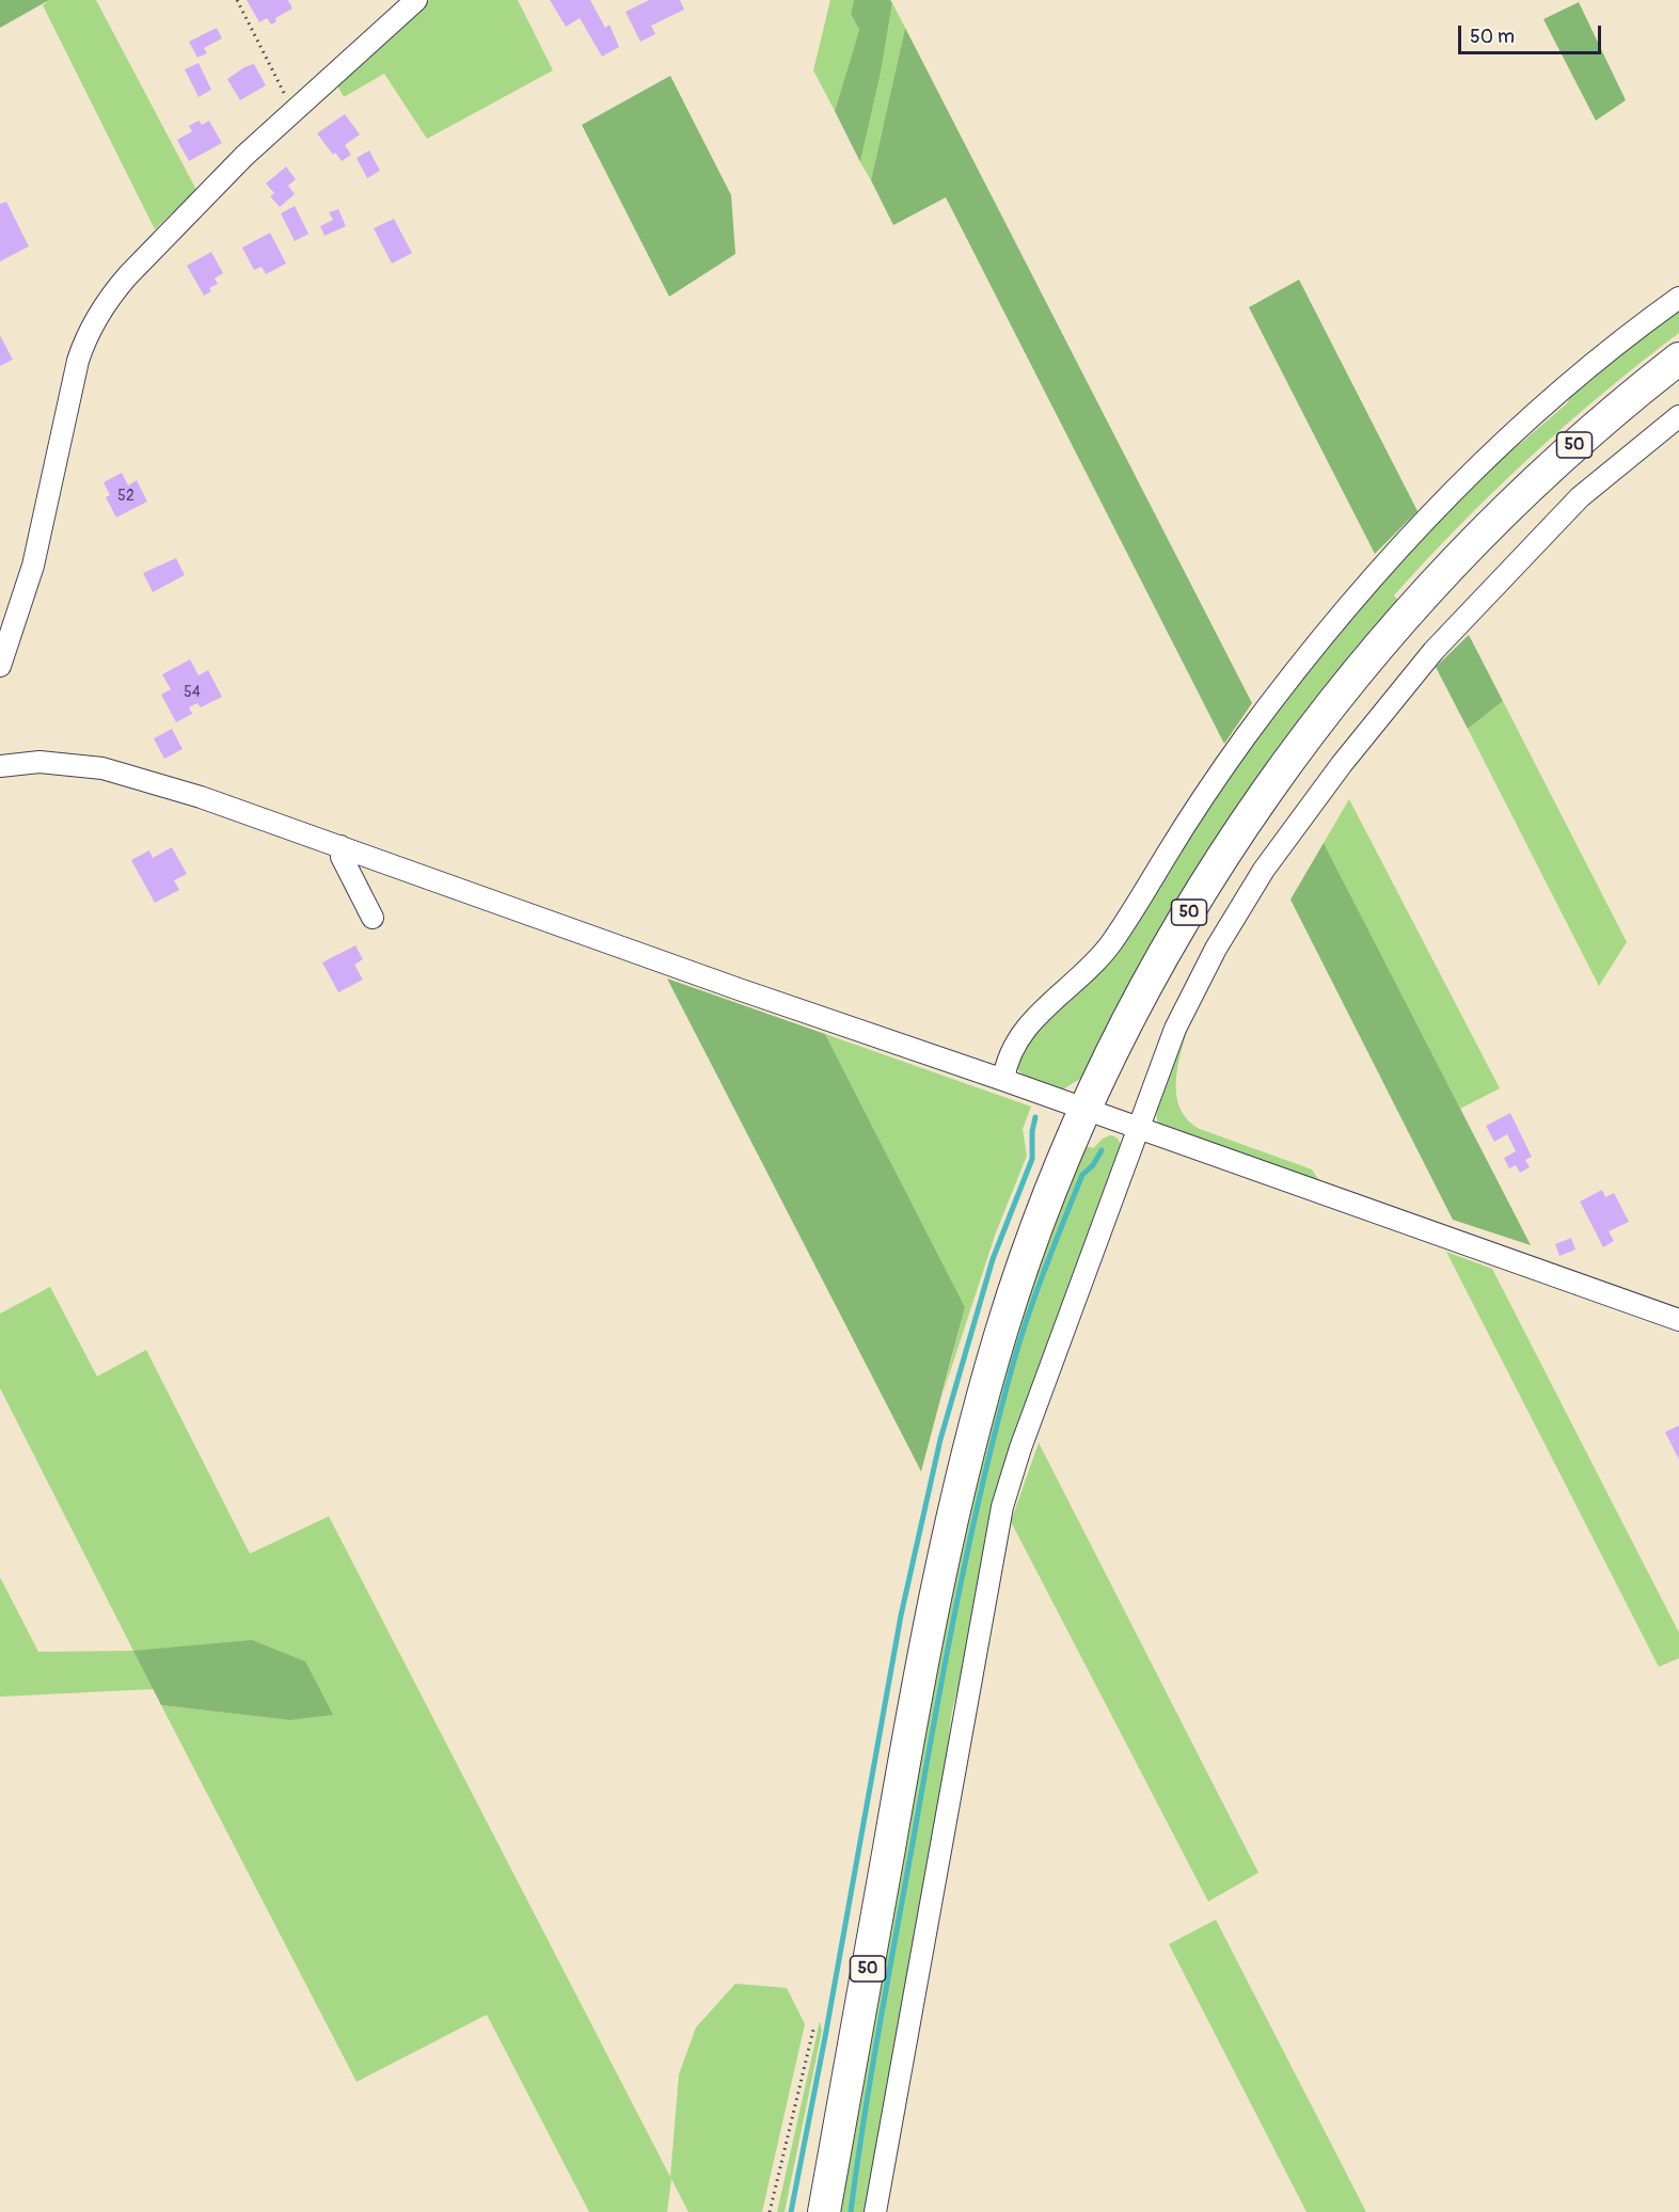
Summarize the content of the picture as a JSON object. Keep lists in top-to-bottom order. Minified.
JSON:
{"streets":{"main road":["50"]},"house_numbers":["52","54"],"scale_bar":"50 m"}
